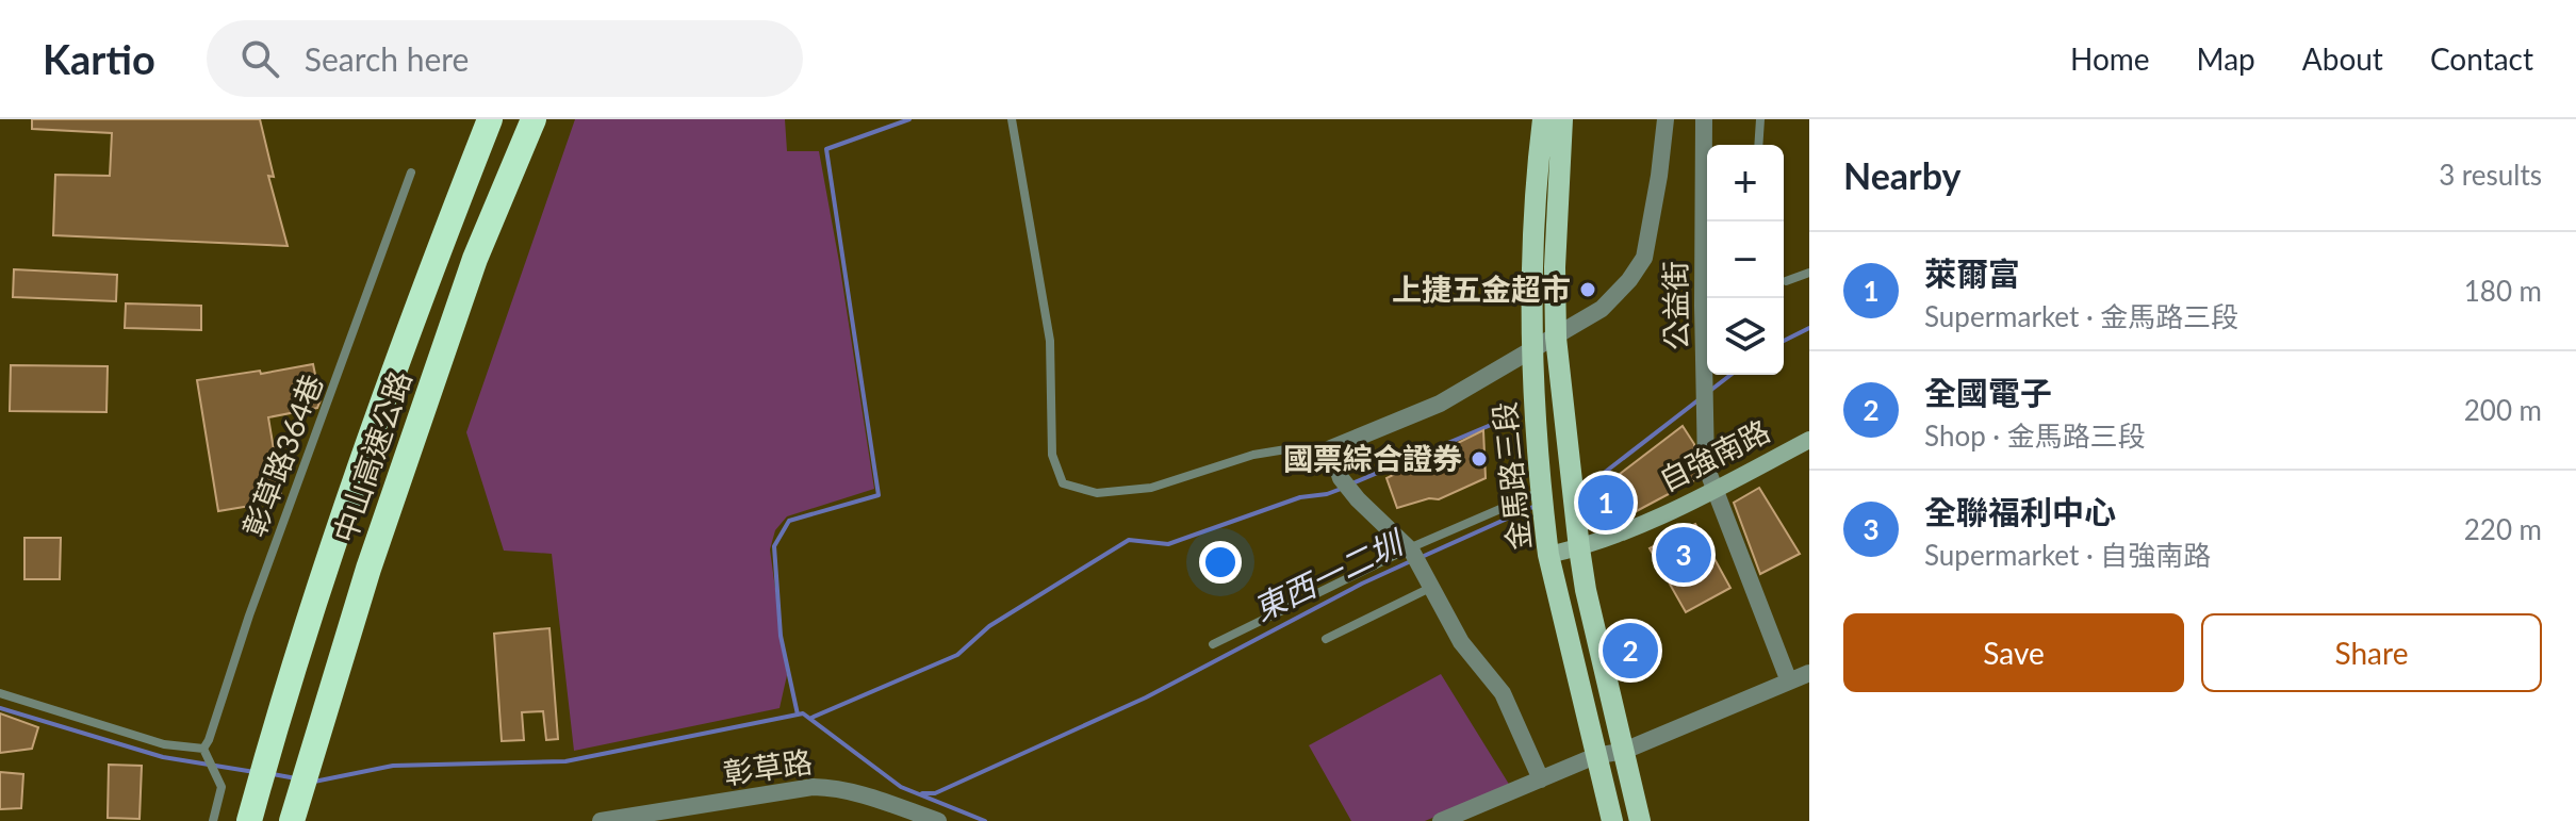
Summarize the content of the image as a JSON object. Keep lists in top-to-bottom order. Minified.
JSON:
{"streets":{"highway":["中山高速公路"],"main road":["金馬路三段"],"street":["公益街","自強南路","彰草路"],"lane":["彰草路364巷"]},"crossings":[["公益街","自強南路"],["自強南路","金馬路三段"]],"water":["東西一二圳"],"places":["上捷五金超市","國票綜合證券"],"page":{"header":"Kartio","search":"Search here","nav":["Home","Map","About","Contact"],"heading":["Nearby","3 results"],"map_buttons":["+","−"],"list":[{"mark":"1","name":"萊爾富","note":"Supermarket · 金馬路三段","value":"180 m"},{"mark":"2","name":"全國電子","note":"Shop · 金馬路三段","value":"200 m"},{"mark":"3","name":"全聯福利中心","note":"Supermarket · 自強南路","value":"220 m"}],"pins":["1","3","2"],"buttons":["Save","Share"]}}
